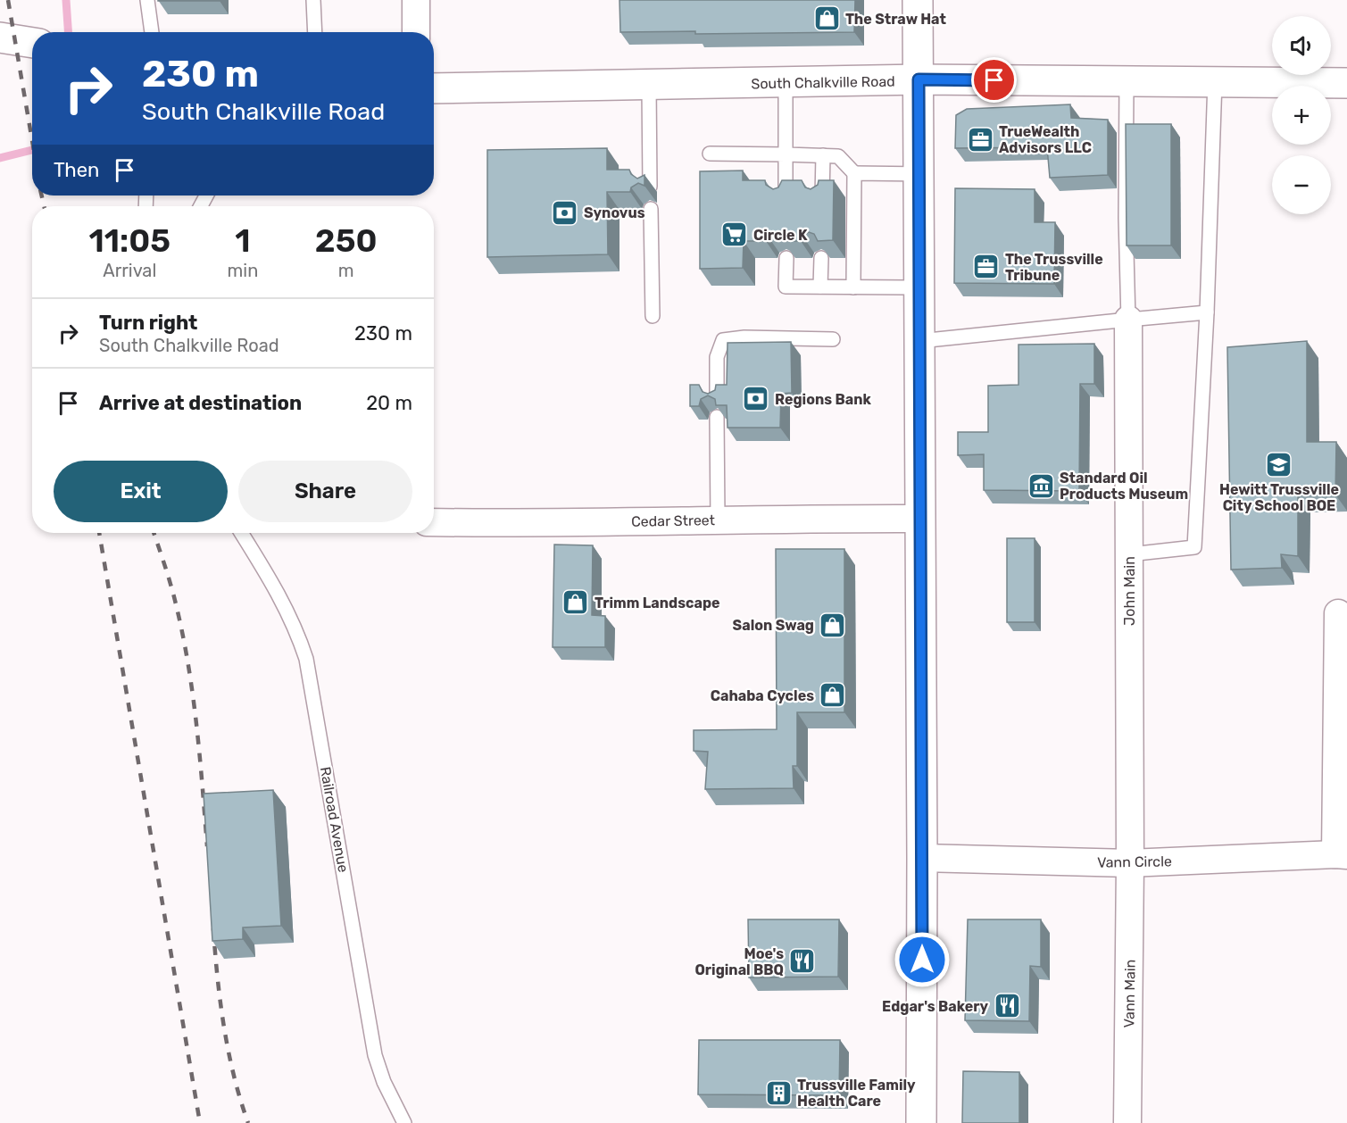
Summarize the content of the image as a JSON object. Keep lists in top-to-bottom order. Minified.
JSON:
{"streets":{"main road":["South Chalkville Road"],"street":["Cedar Street","John Main","Vann Circle","Vann Main"],"lane":["Railroad Avenue"]},"crossings":[["John Main","Vann Circle"],["John Main","Vann Main"],["Vann Circle","Vann Main"]],"places":{"shop":["The Straw Hat","Trimm Landscape","Salon Swag","Cahaba Cycles"],"office":["TrueWealth Advisors LLC","The Trussville Tribune"],"bank":["Synovus","Regions Bank"],"supermarket":["Circle K"],"school or university":["Hewitt Trussville City School BOE"],"museum":["Standard Oil Products Museum"],"restaurant":["Moe's Original BBQ","Edgar's Bakery"],"building":["Trussville Family Health Care"]},"page":{"map_buttons":["+","−"],"turn":["230 m","South Chalkville Road"],"then":"Then","eta":["11:05","Arrival","1","min","250","m"],"list":[{"name":"Turn right","note":"South Chalkville Road","value":"230 m"},{"name":"Arrive at destination","value":"20 m"}],"buttons":["Exit","Share"]}}
